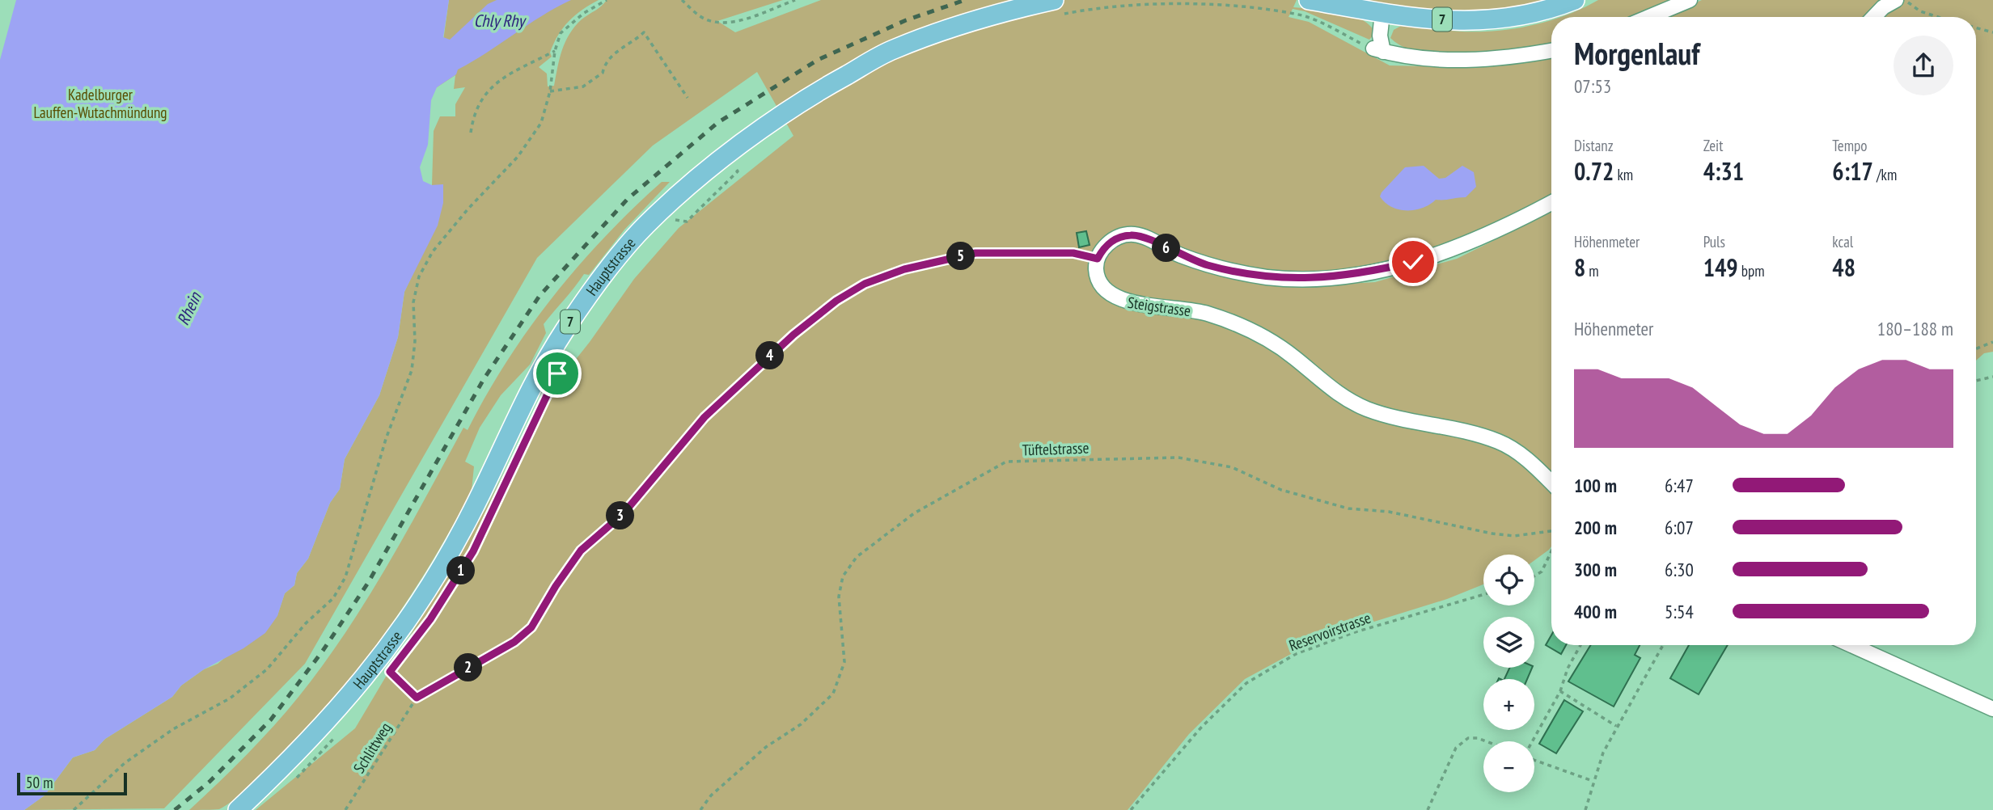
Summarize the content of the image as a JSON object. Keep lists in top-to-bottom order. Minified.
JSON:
{"streets":{"main road":["7","Hauptstrasse"],"street":["Steigstrasse"],"path":["Tüftelstrasse","Reservoirstrasse","Schlittweg"]},"water":["Chly Rhy","Rhein"],"parks":["Kadelburger Lauffen-Wutachmündung"],"scale_bar":"50 m","page":{"heading":["Morgenlauf","07:53"],"stats":[["Distanz","0.72 km"],["Zeit","4:31"],["Tempo","6:17 /km"],["Höhenmeter","8 m"],["Puls","149 bpm"],["kcal","48"]],"pins":["6","5","4","3","1","2"],"chart":["Höhenmeter","180–188 m"],"list":[{"name":"100 m","note":"6:47"},{"name":"200 m","note":"6:07"},{"name":"300 m","note":"6:30"},{"name":"400 m","note":"5:54"}],"map_buttons":["+","−"],"scale":"50 m"}}
